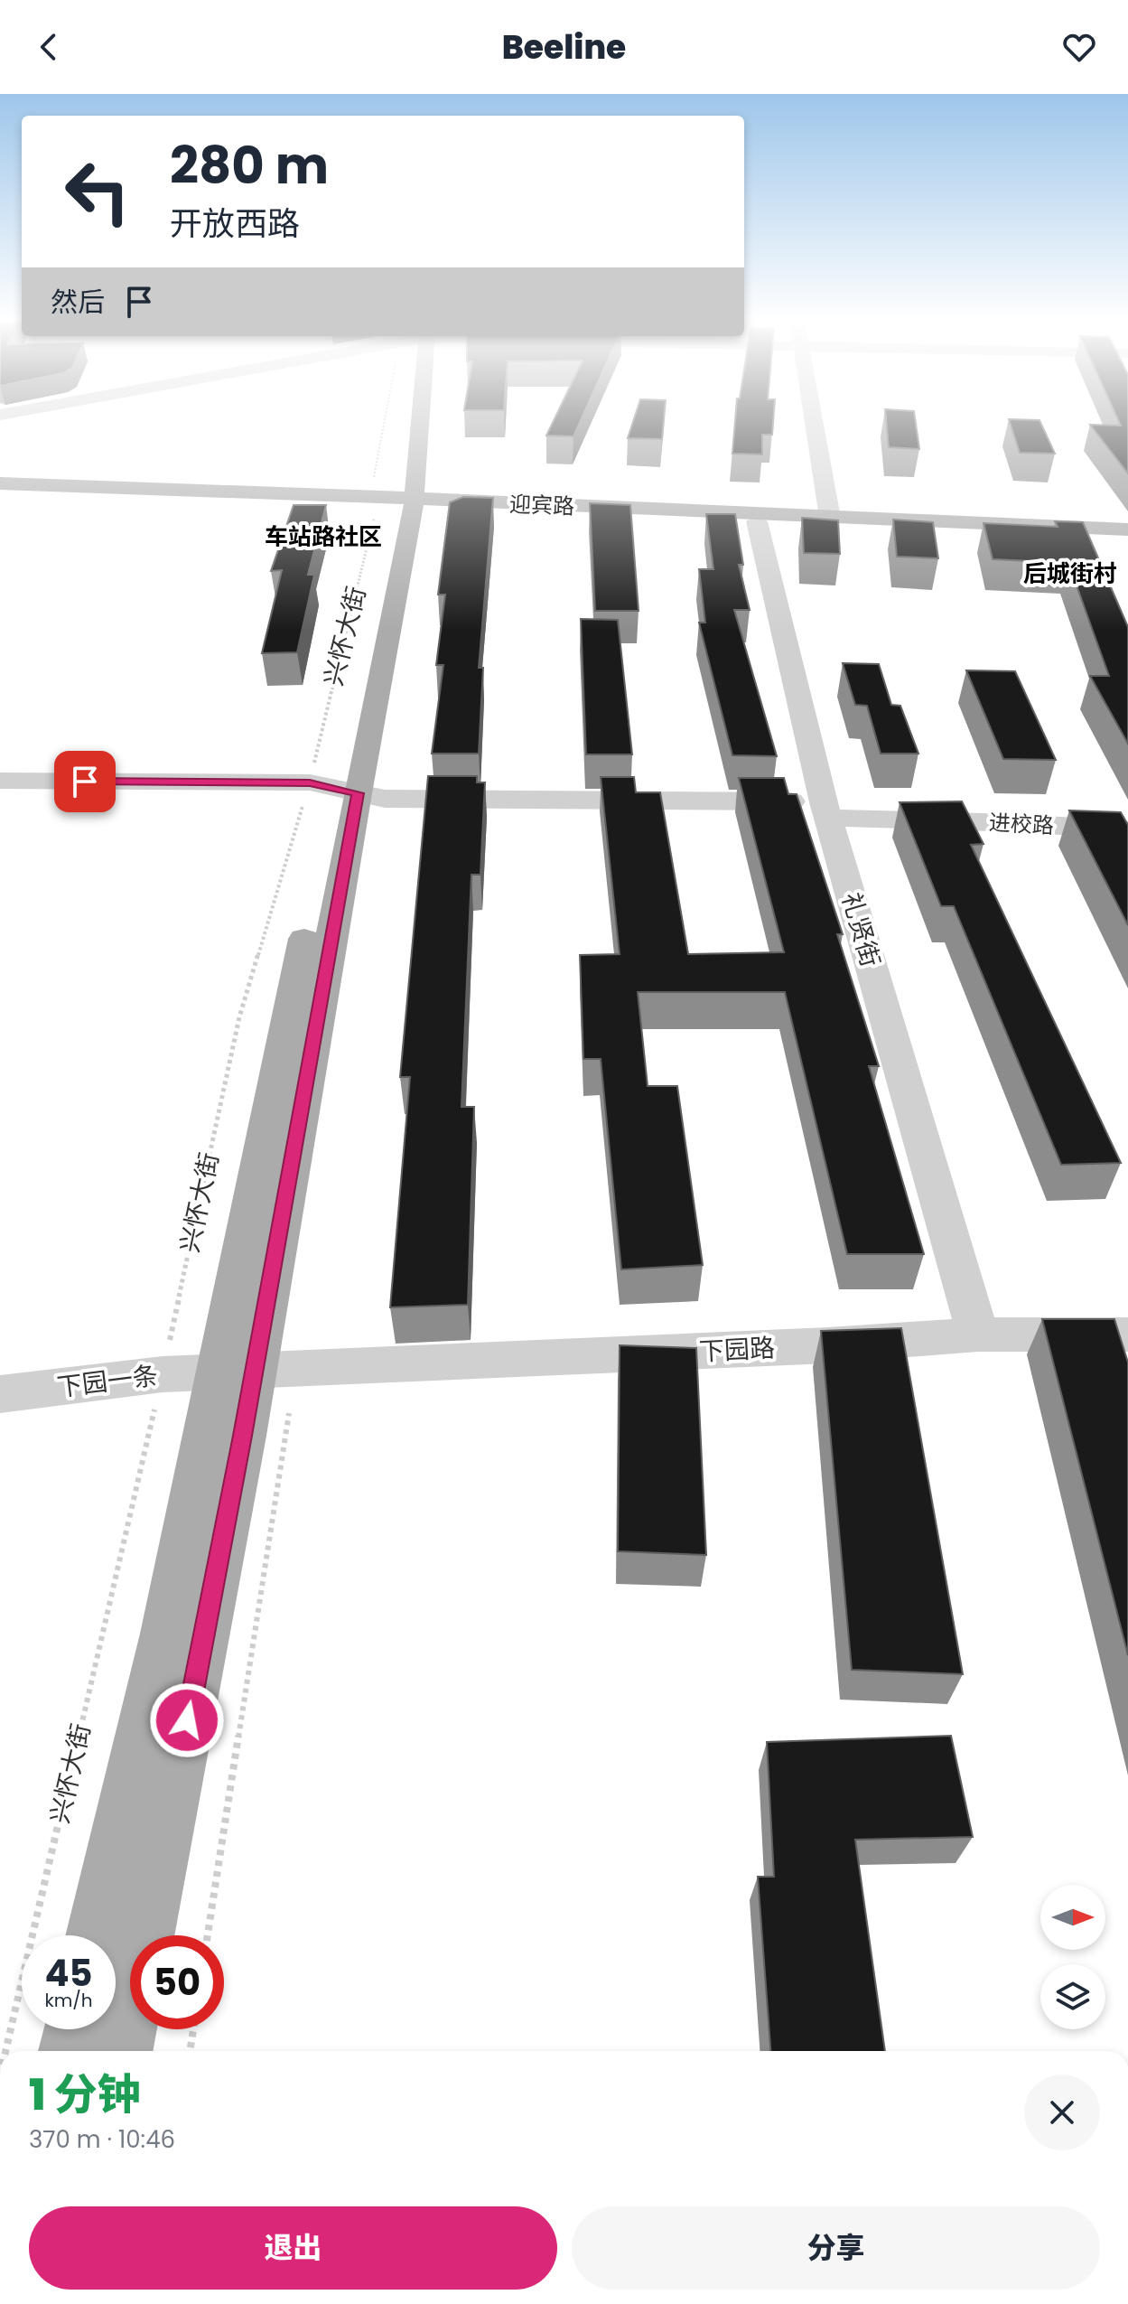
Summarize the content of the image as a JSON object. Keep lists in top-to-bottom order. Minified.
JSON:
{"streets":{"main road":["迎宾路","兴怀大街"],"street":["进校路","礼贤街","下园路","下园一条"]},"crossings":[["迎宾路","兴怀大街"],["迎宾路","礼贤街"],["兴怀大街","进校路"],["兴怀大街","下园路"],["兴怀大街","下园一条"],["进校路","礼贤街"],["礼贤街","下园路"],["下园路","下园一条"]],"districts":["车站路社区","后城街村"],"north":"right","page":{"header":"Beeline","turn":["280 m","开放西路"],"then":"然后","speed":"45 km/h","limit":"50","heading":["1 分钟","370 m · 10:46"],"buttons":["退出","分享"]}}
